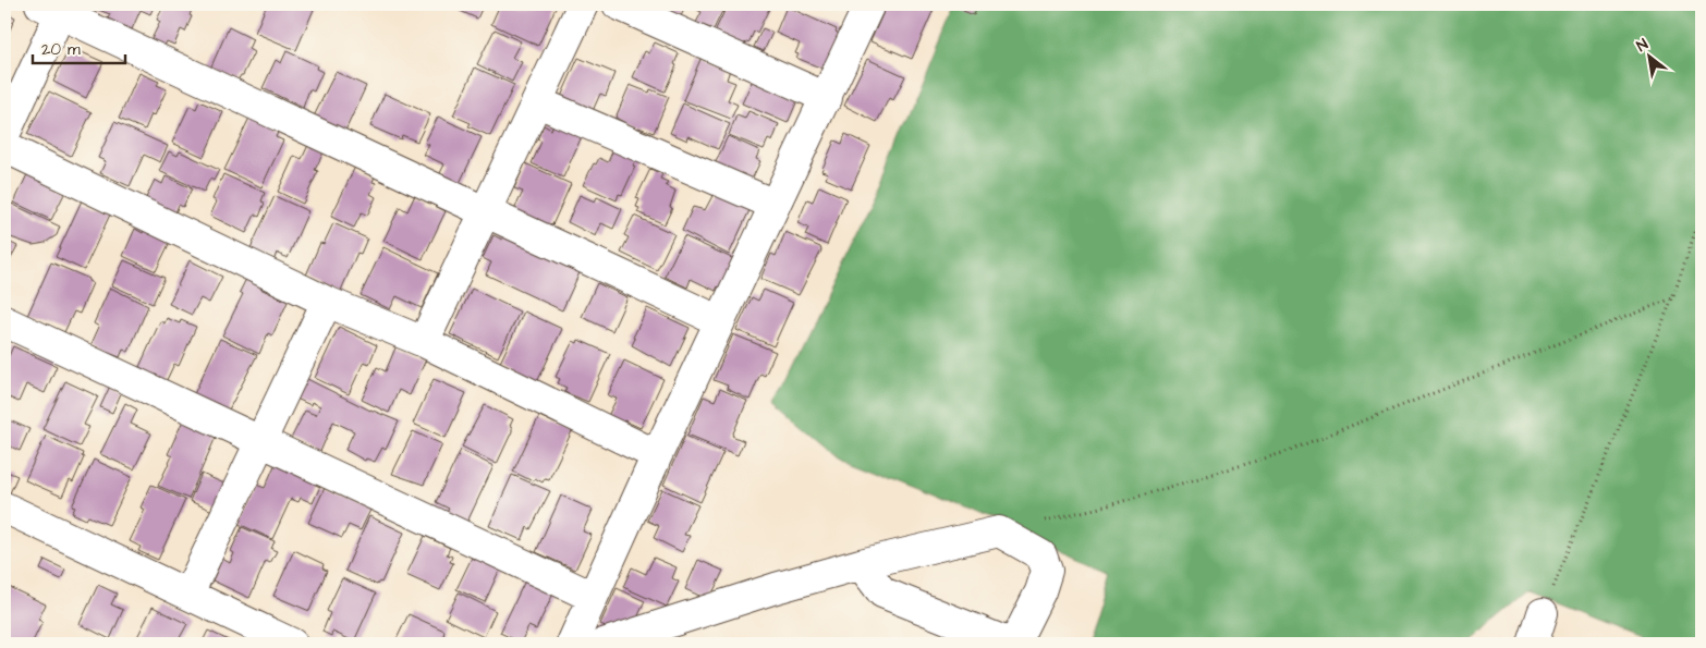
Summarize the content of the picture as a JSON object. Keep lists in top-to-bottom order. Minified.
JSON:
{"scale_bar":"20 m","north":"top left"}
